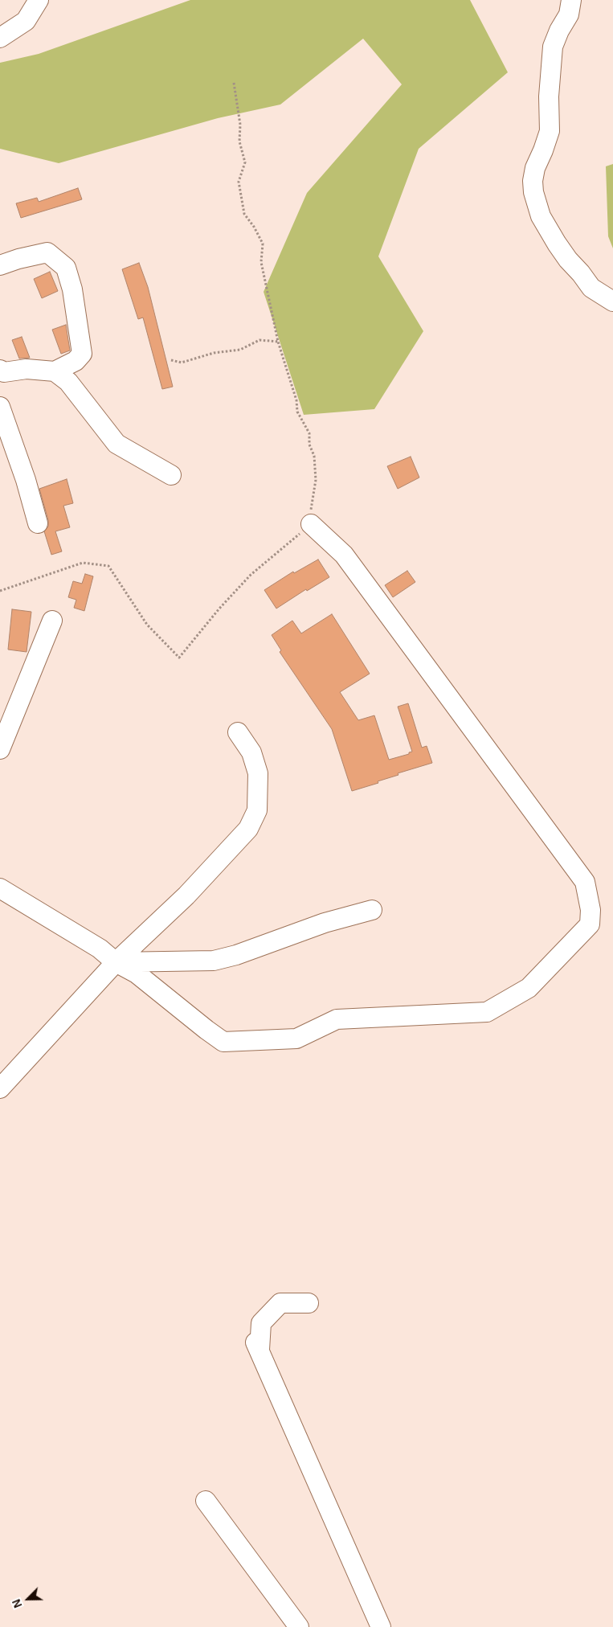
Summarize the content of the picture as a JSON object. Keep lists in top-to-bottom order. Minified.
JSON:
{"north":"bottom left"}
